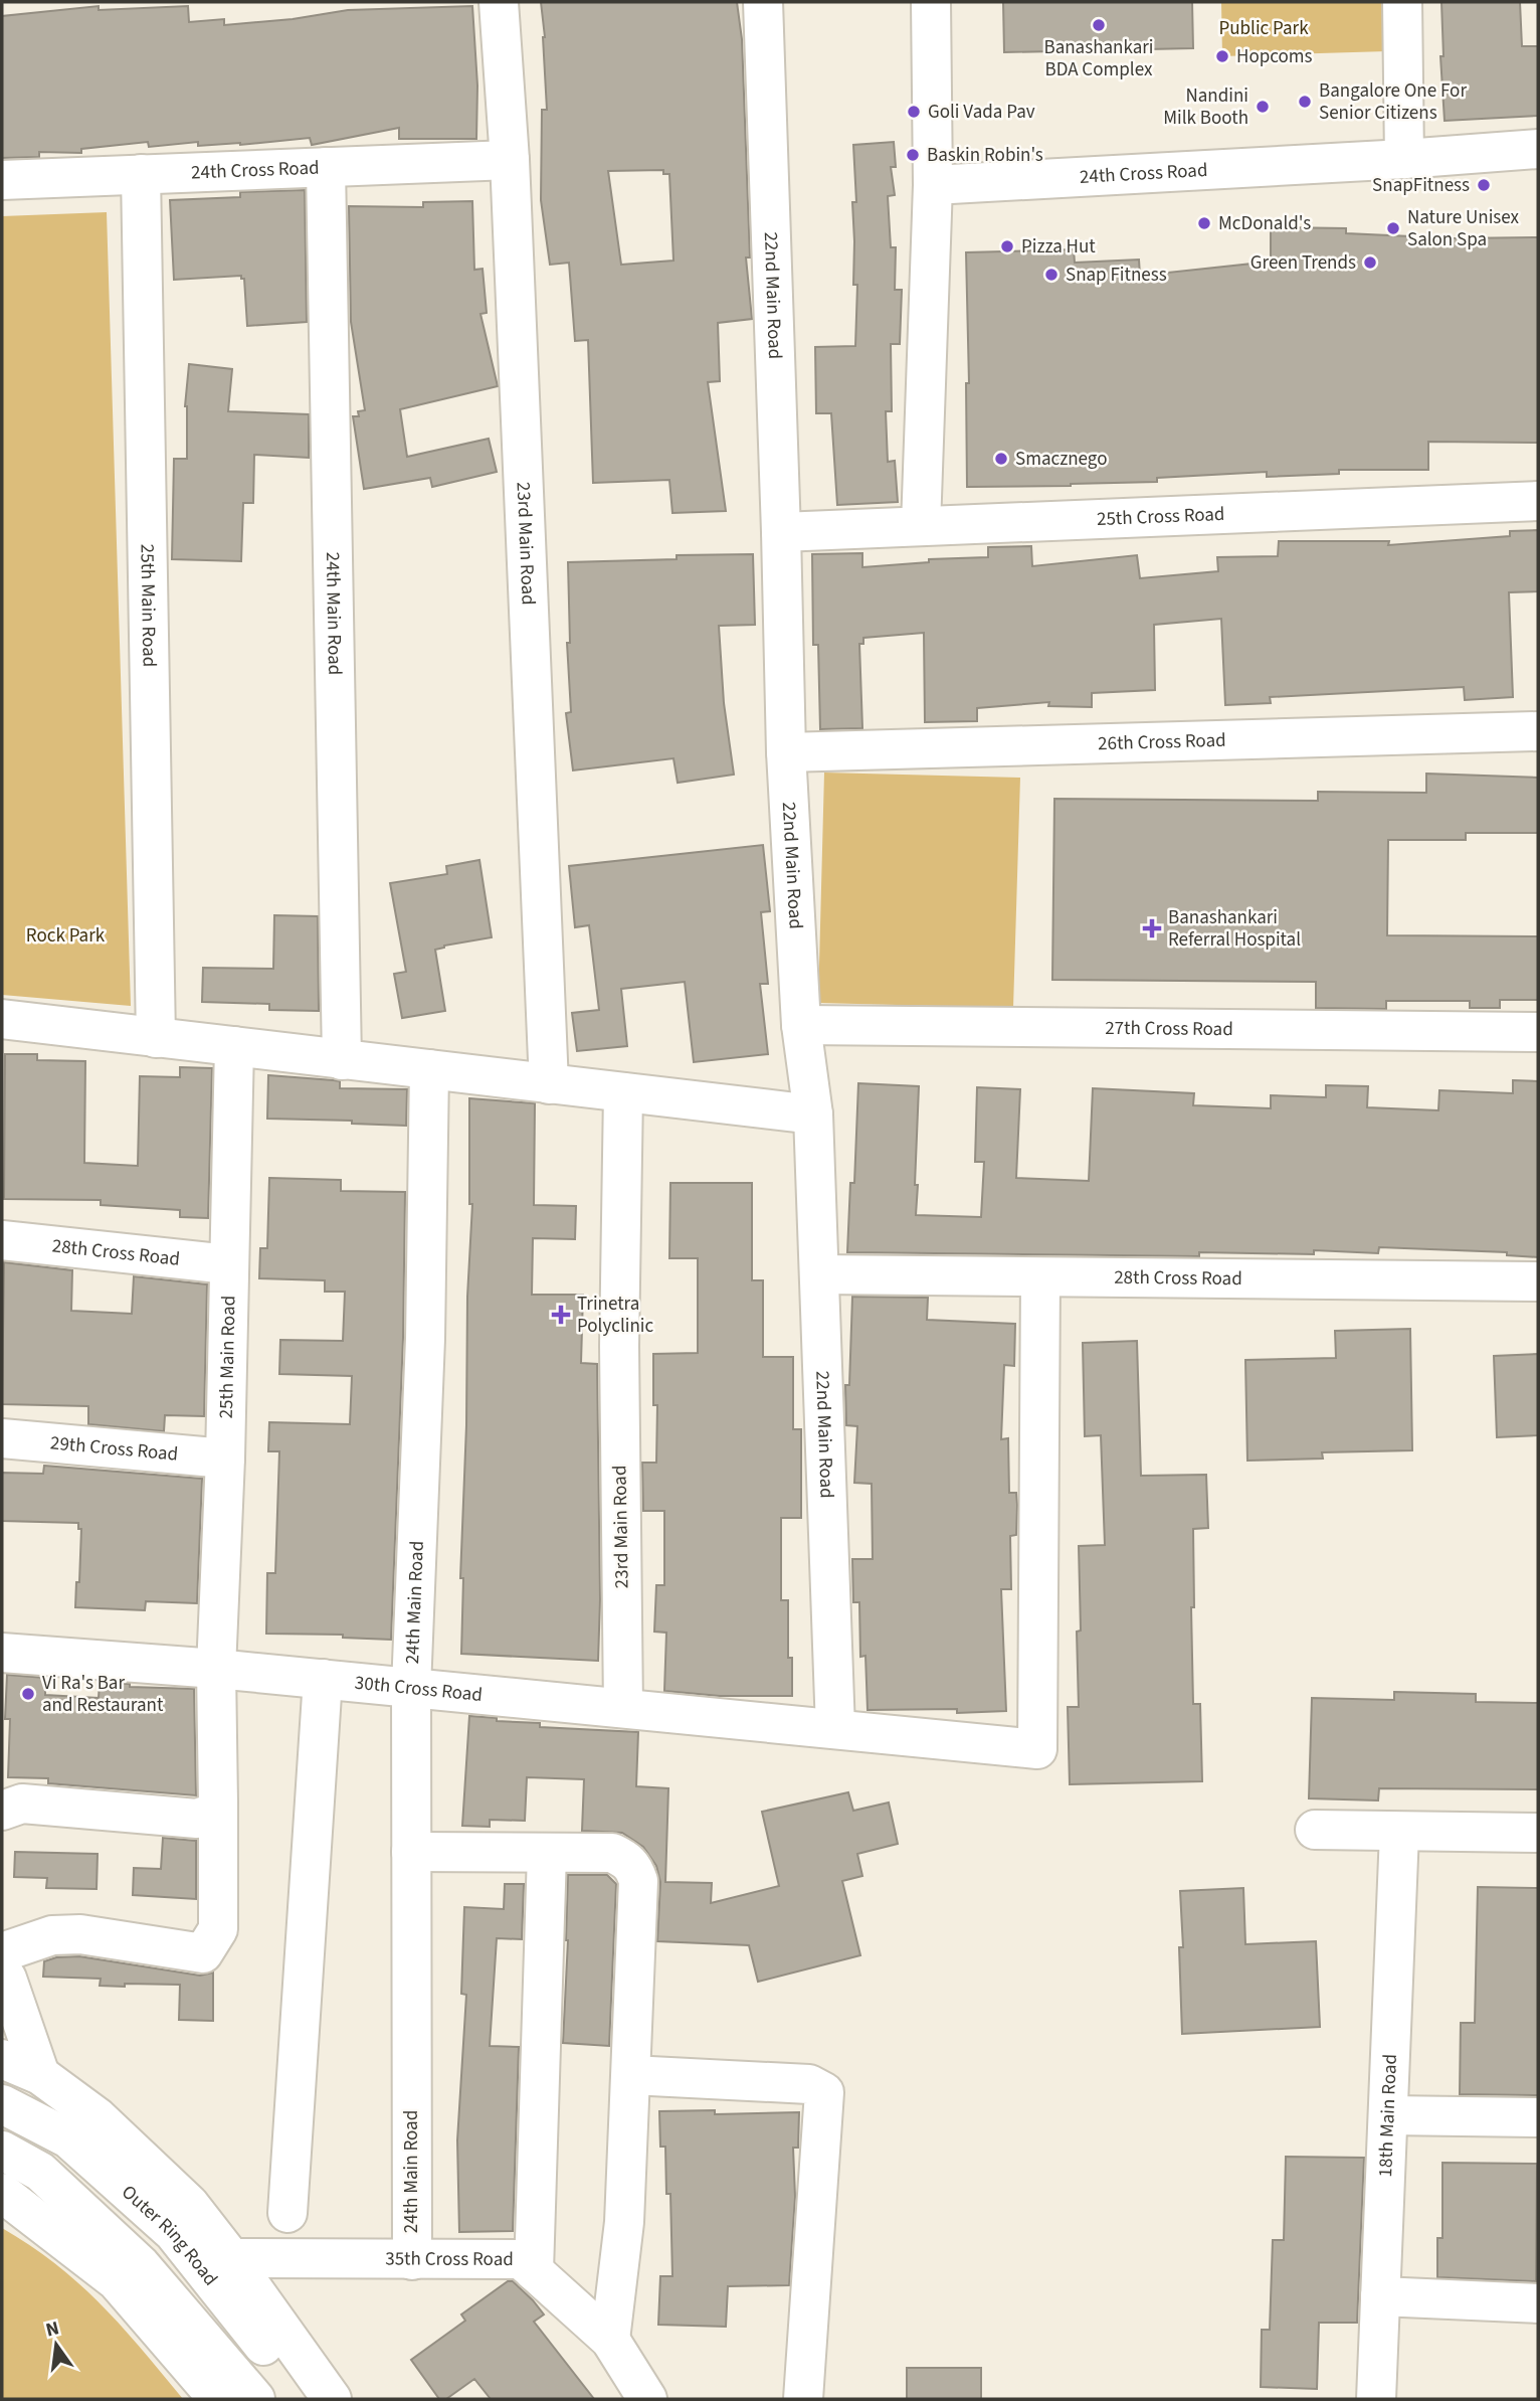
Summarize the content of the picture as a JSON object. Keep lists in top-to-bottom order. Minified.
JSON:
{"streets":{"main road":["24th Cross Road","22nd Main Road","25th Cross Road","23rd Main Road","25th Main Road","24th Main Road","26th Cross Road","27th Cross Road","28th Cross Road","29th Cross Road","30th Cross Road","18th Main Road","Outer Ring Road","35th Cross Road"]},"crossings":[["24th Cross Road","23rd Main Road"],["24th Cross Road","25th Main Road"],["24th Cross Road","24th Main Road"],["22nd Main Road","25th Cross Road"],["22nd Main Road","26th Cross Road"],["22nd Main Road","27th Cross Road"],["22nd Main Road","28th Cross Road"],["22nd Main Road","30th Cross Road"],["23rd Main Road","30th Cross Road"],["25th Main Road","28th Cross Road"],["25th Main Road","29th Cross Road"],["25th Main Road","30th Cross Road"],["24th Main Road","30th Cross Road"],["24th Main Road","35th Cross Road"],["28th Cross Road","30th Cross Road"]],"parks":["Public Park","Rock Park"],"places":{"other":["Banashankari BDA Complex","Hopcoms","Bangalore One For Senior Citizens","Nandini Milk Booth","Goli Vada Pav","Baskin Robin's","SnapFitness","McDonald's","Nature Unisex Salon Spa","Pizza Hut","Green Trends","Snap Fitness","Smacznego","Vi Ra's Bar and Restaurant"],"health":["Banashankari Referral Hospital","Trinetra Polyclinic"]},"north":"top"}
